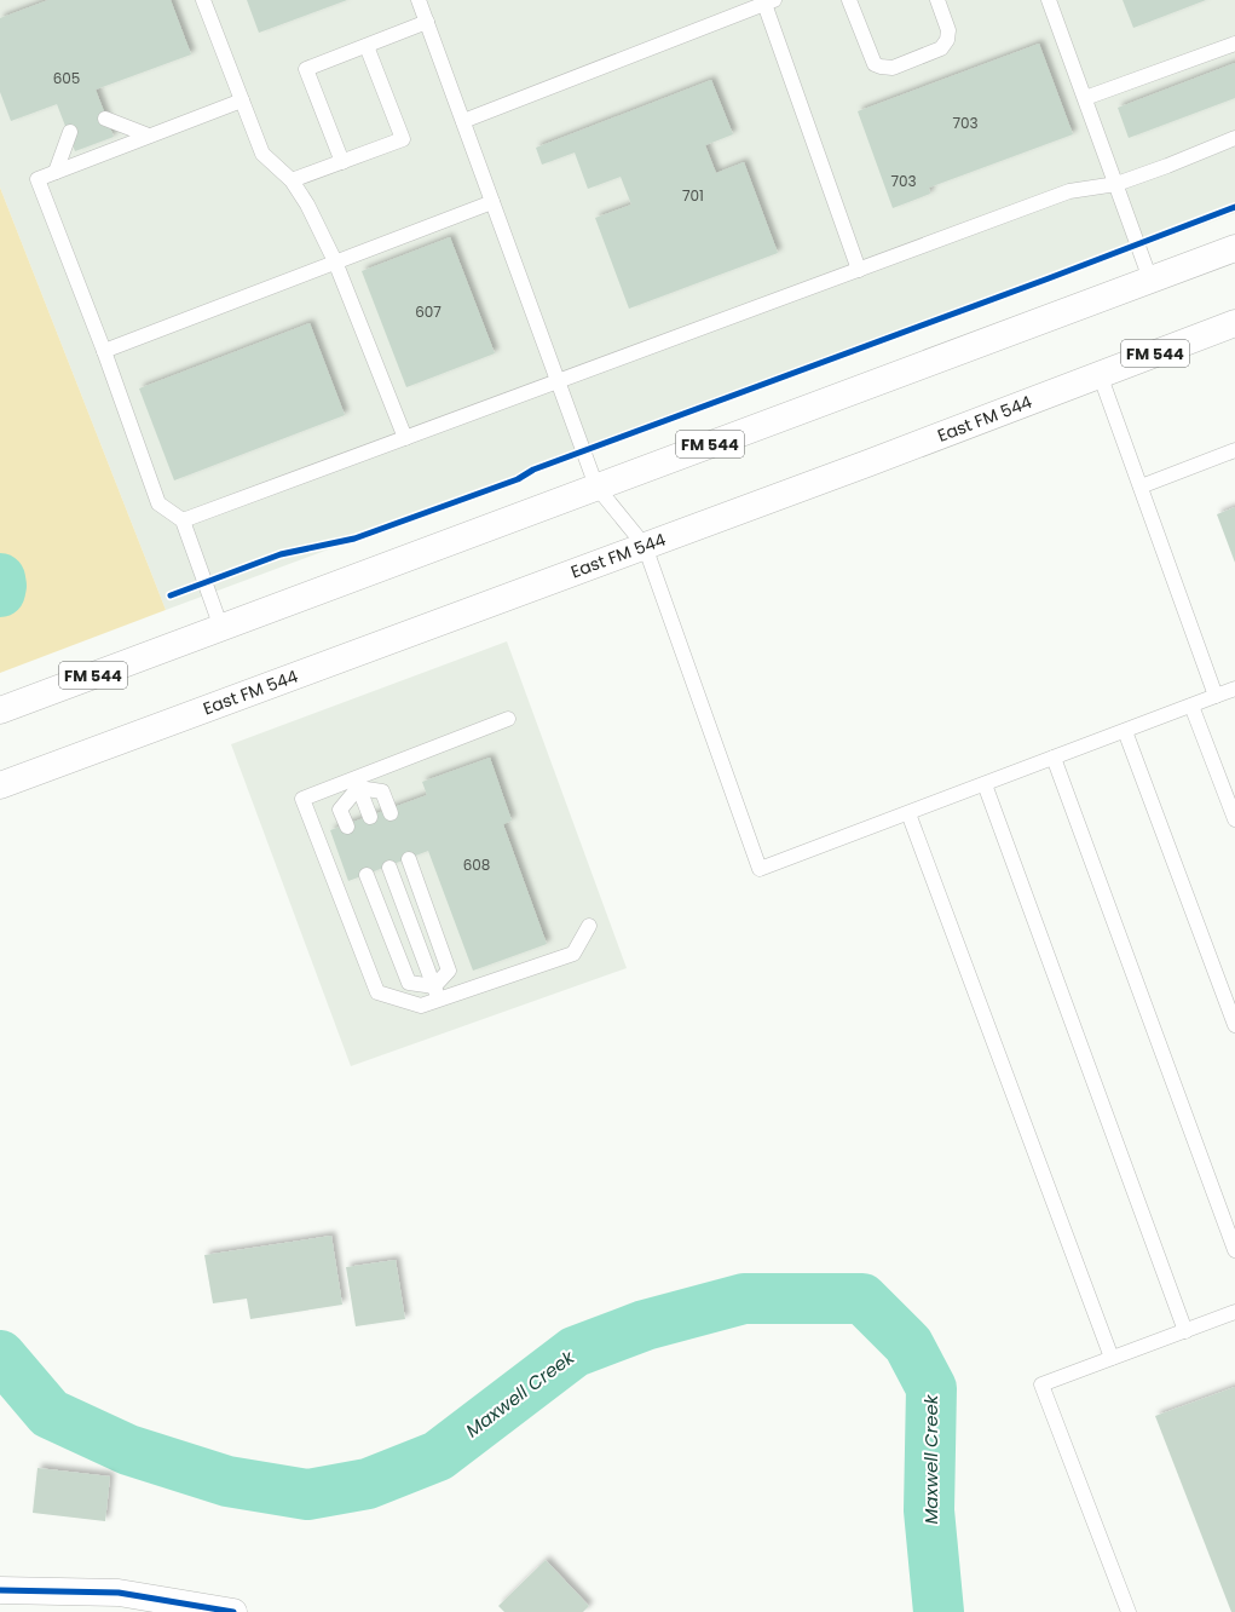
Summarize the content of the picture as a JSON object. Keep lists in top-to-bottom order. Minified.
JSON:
{"streets":{"main road":["FM 544","East FM 544"]},"water":["Maxwell Creek"],"house_numbers":["605","703","703","701","607","608"]}
